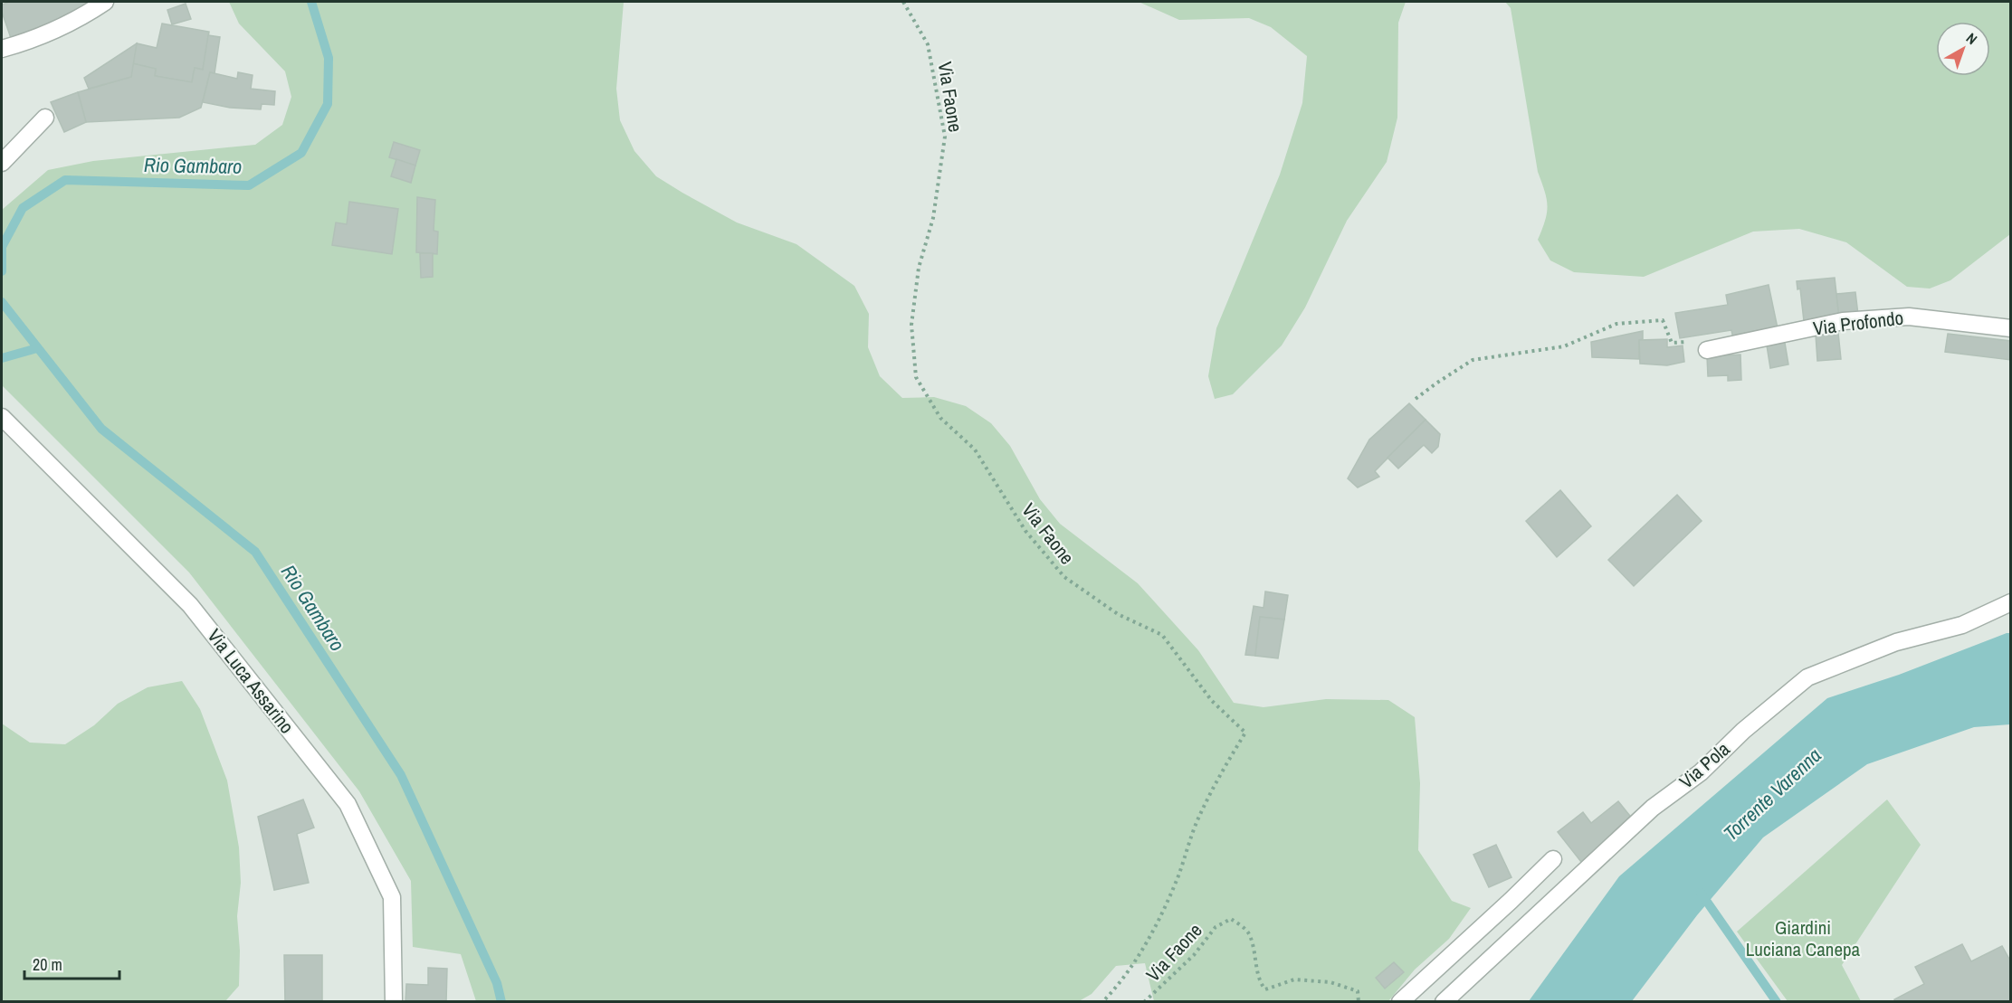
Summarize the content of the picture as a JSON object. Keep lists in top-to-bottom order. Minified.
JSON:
{"streets":{"street":["Via Profondo","Via Luca Assarino","Via Pola"],"path":["Via Faone"]},"water":["Rio Gambaro","Torrente Varenna"],"parks":["Giardini Luciana Canepa"],"scale_bar":"20 m","north":"top right"}
